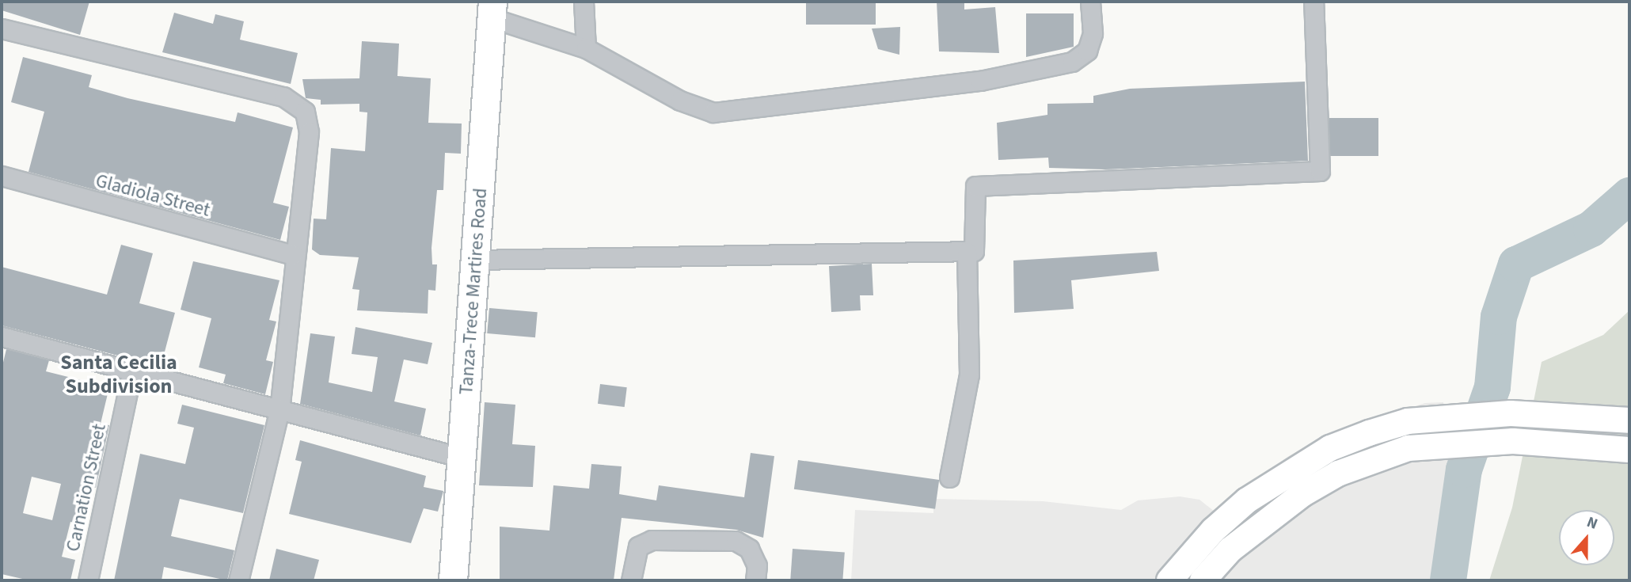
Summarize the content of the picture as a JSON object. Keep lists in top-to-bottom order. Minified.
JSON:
{"streets":{"main road":["Tanza-Trece Martires Road"],"street":["Gladiola Street","Carnation Street"]},"districts":["Santa Cecilia Subdivision"],"north":"top"}
